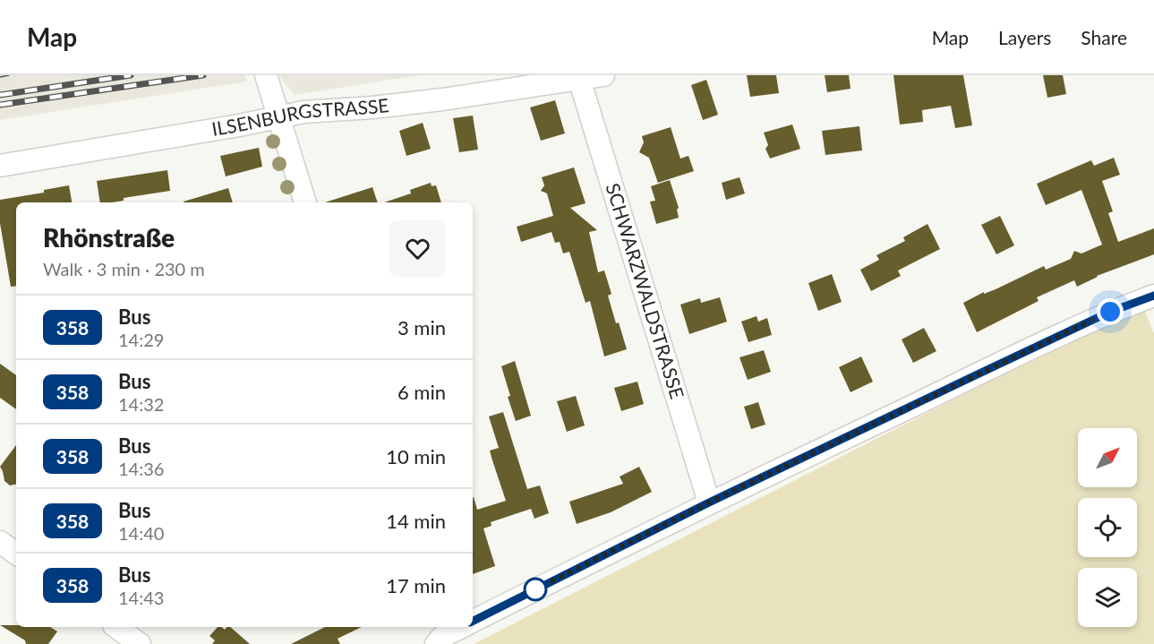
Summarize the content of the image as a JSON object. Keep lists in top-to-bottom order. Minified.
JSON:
{"streets":{"street":["ILSENBURGSTRASSE","SCHWARZWALDSTRASSE"]},"crossings":[["ILSENBURGSTRASSE","SCHWARZWALDSTRASSE"]],"lines":["bus line 358"],"north":"top right","page":{"header":"Map","nav":["Map","Layers","Share"],"heading":["Rhönstraße","Walk · 3 min · 230 m"],"list":[{"mark":"358","name":"Bus","note":"14:29","value":"3 min"},{"mark":"358","name":"Bus","note":"14:32","value":"6 min"},{"mark":"358","name":"Bus","note":"14:36","value":"10 min"},{"mark":"358","name":"Bus","note":"14:40","value":"14 min"},{"mark":"358","name":"Bus","note":"14:43","value":"17 min"}]}}
